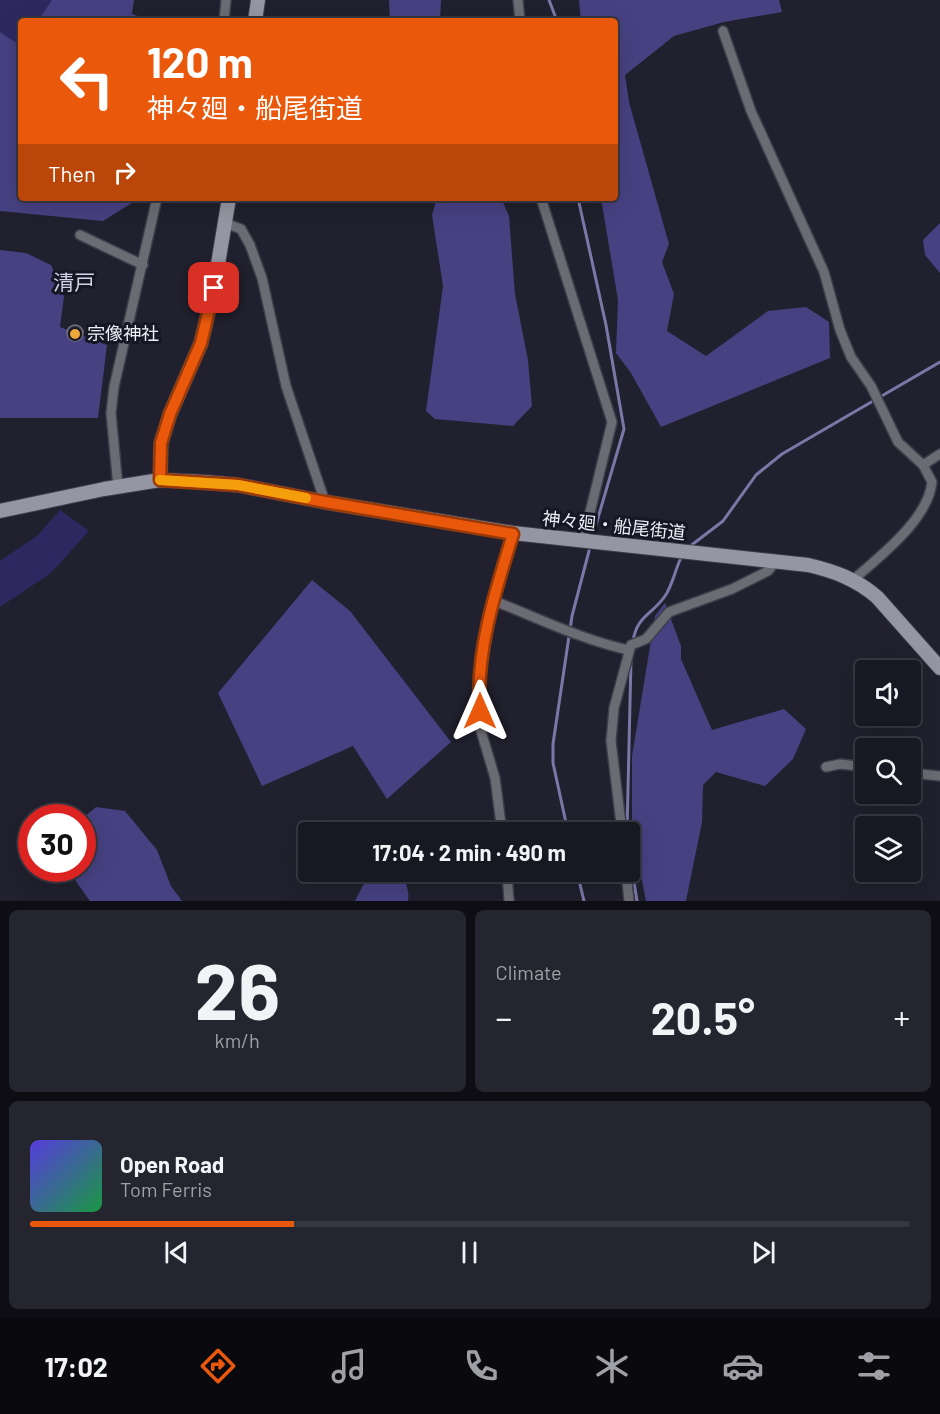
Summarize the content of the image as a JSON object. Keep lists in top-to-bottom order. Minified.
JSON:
{"streets":{"street":["神々廻・船尾街道"]},"districts":["清戸"],"places":["宗像神社"],"page":{"turn":["120 m","神々廻・船尾街道"],"then":"Then","limit":"30","trip":"17:04 · 2 min · 490 m","tile":[["26","km/h"],"Climate"],"heat":["−","20.5°","+"],"song":["Open Road","Tom Ferris"],"tabs":"17:02"}}
